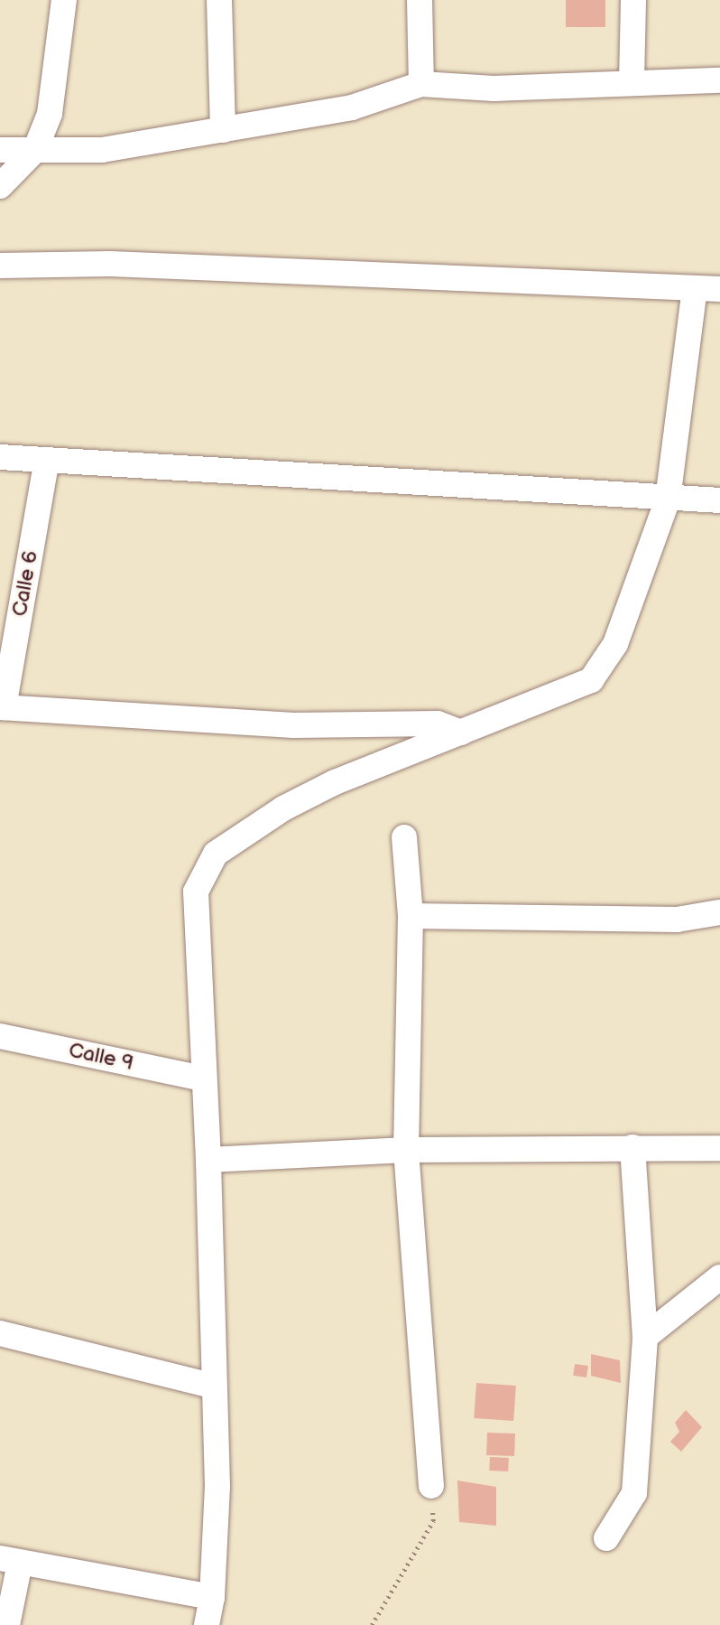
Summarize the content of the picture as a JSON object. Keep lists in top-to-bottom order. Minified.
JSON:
{"streets":{"street":["Calle 6","Calle 9"]}}
